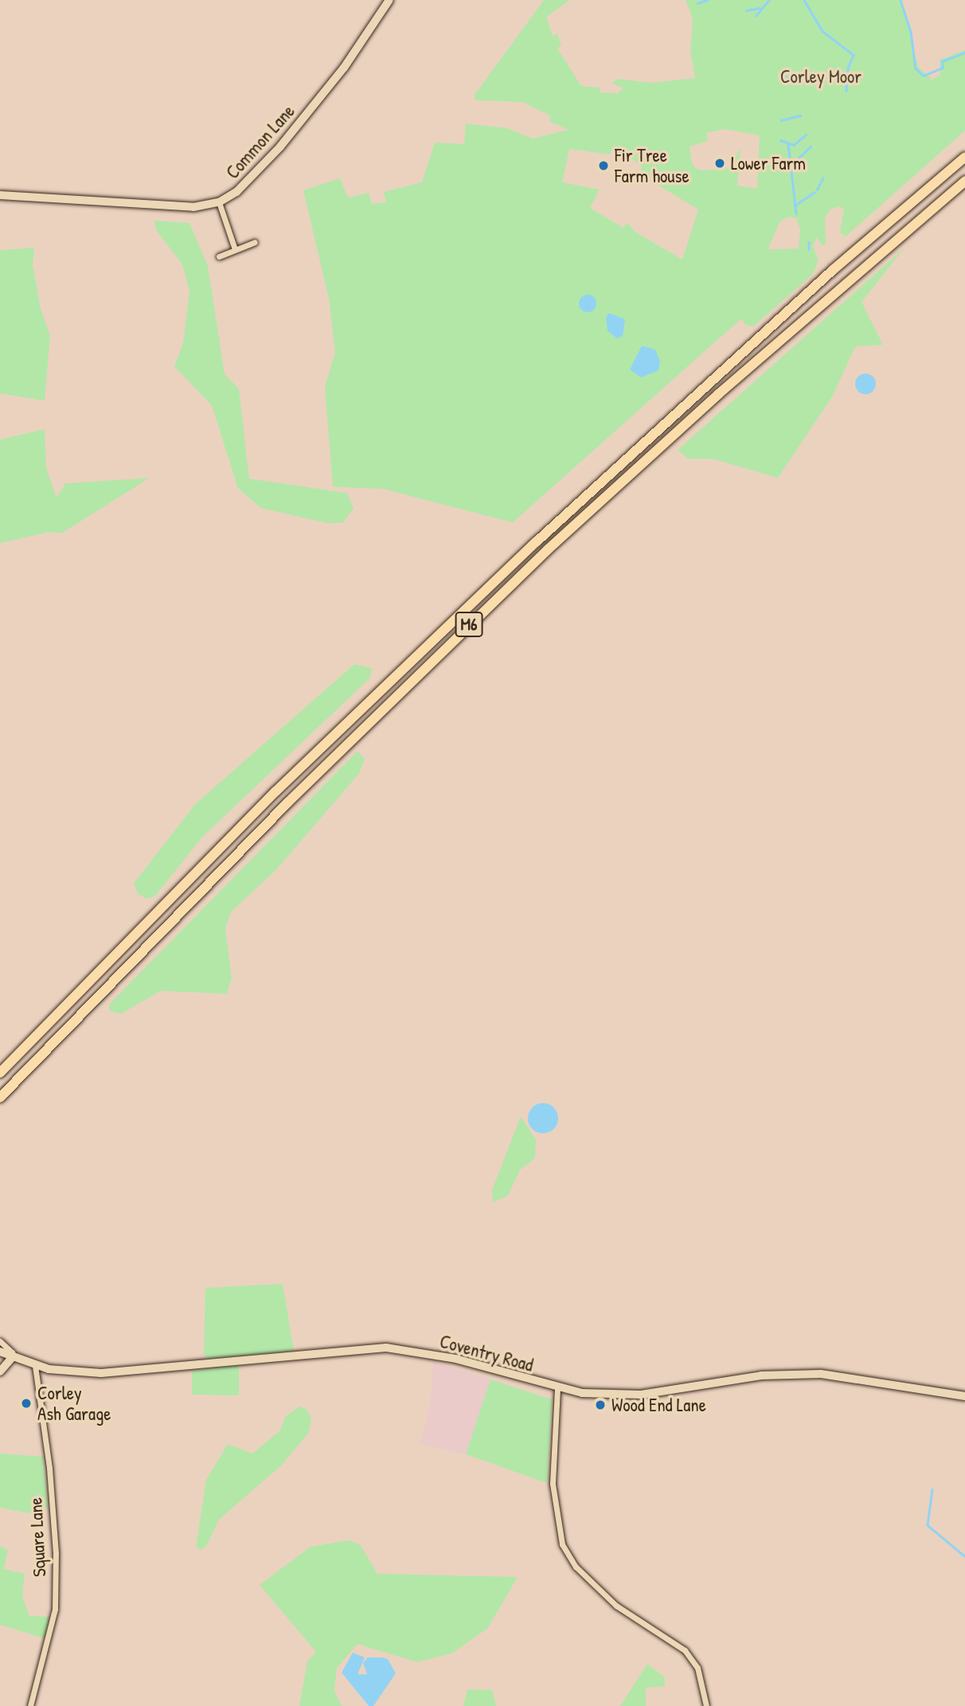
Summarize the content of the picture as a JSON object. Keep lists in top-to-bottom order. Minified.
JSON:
{"streets":{"highway":["M6"],"main road":["Common Lane","Coventry Road"],"street":["Square Lane"]},"crossings":[["Coventry Road","Square Lane"]],"parks":["Corley Moor"],"places":["Lower Farm","Fir Tree Farm house","Corley Ash Garage","Wood End Lane"]}
